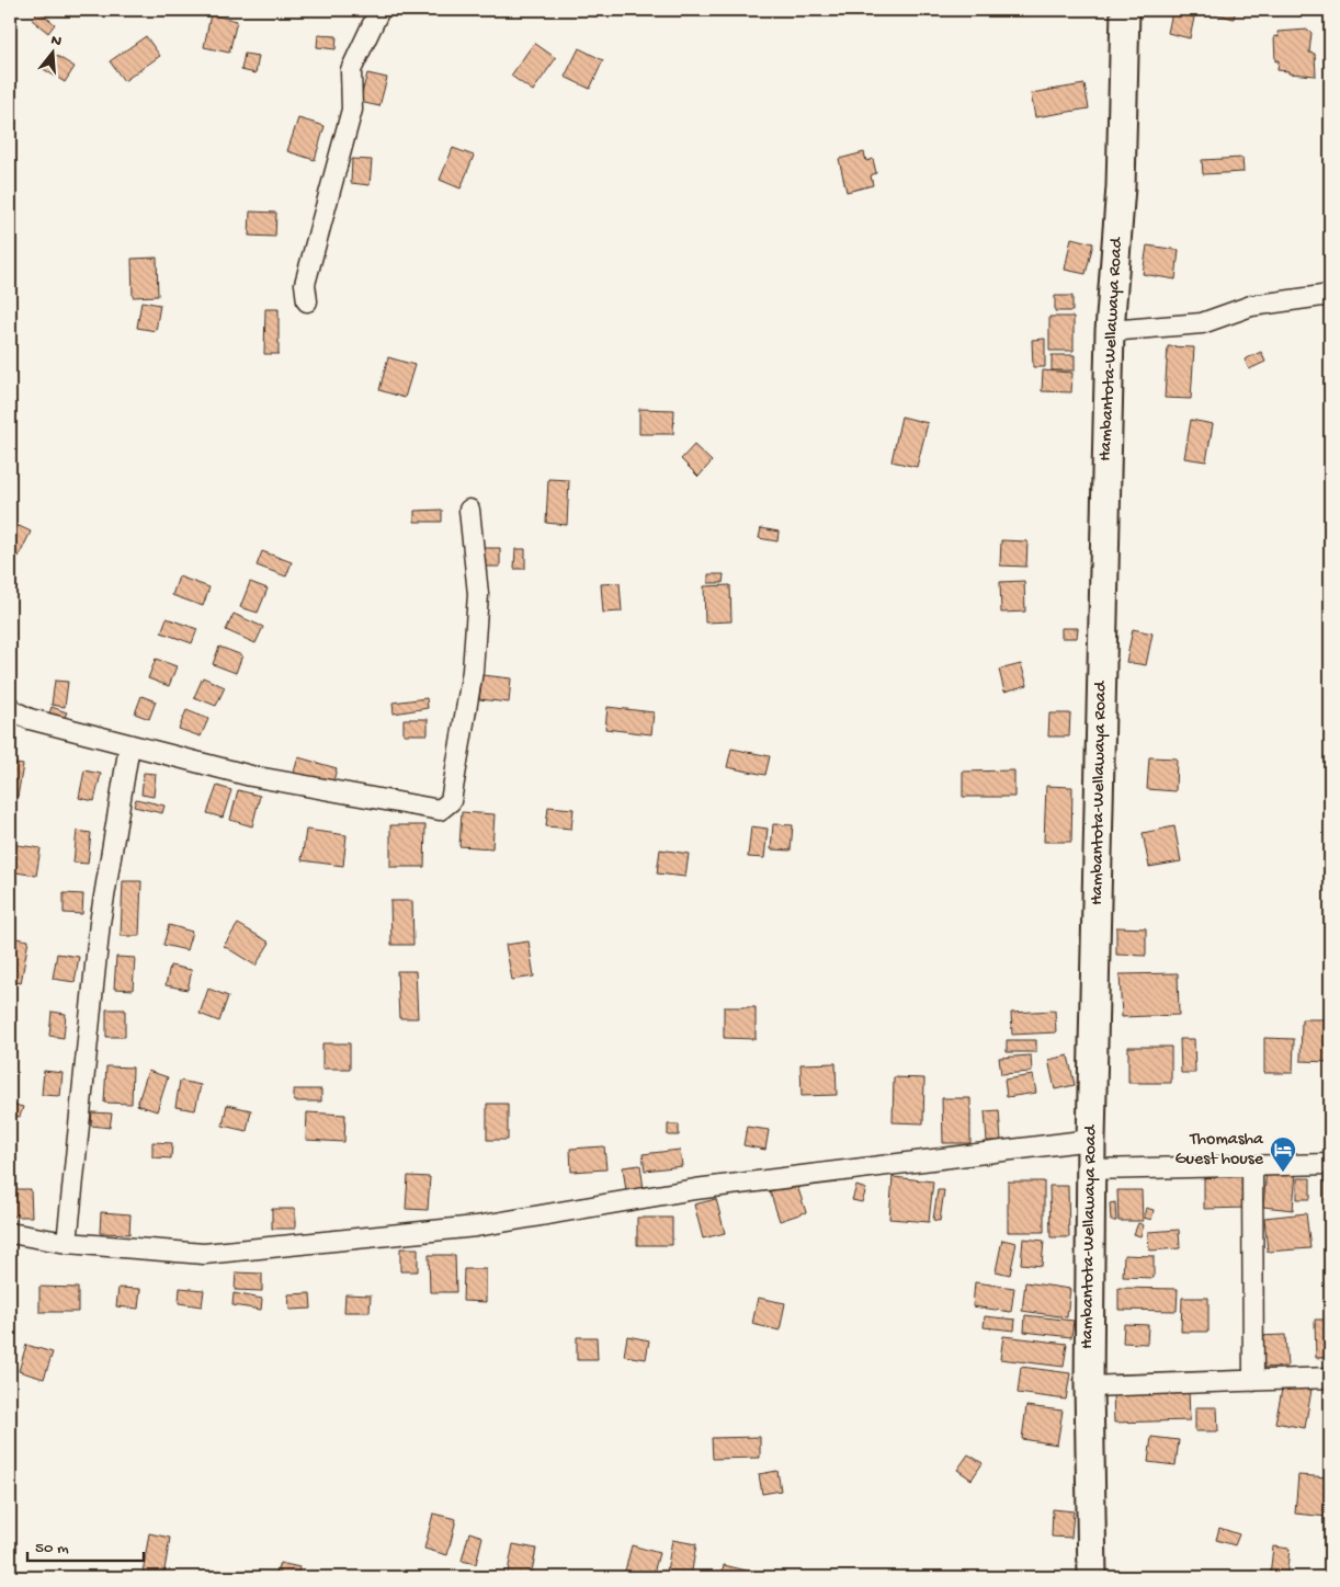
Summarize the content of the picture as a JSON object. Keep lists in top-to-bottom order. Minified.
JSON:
{"streets":{"highway":["Hambantota-Wellawaya Road"]},"places":{"hotel":["Thomasha Guest house"]},"scale_bar":"50 m","north":"top"}
